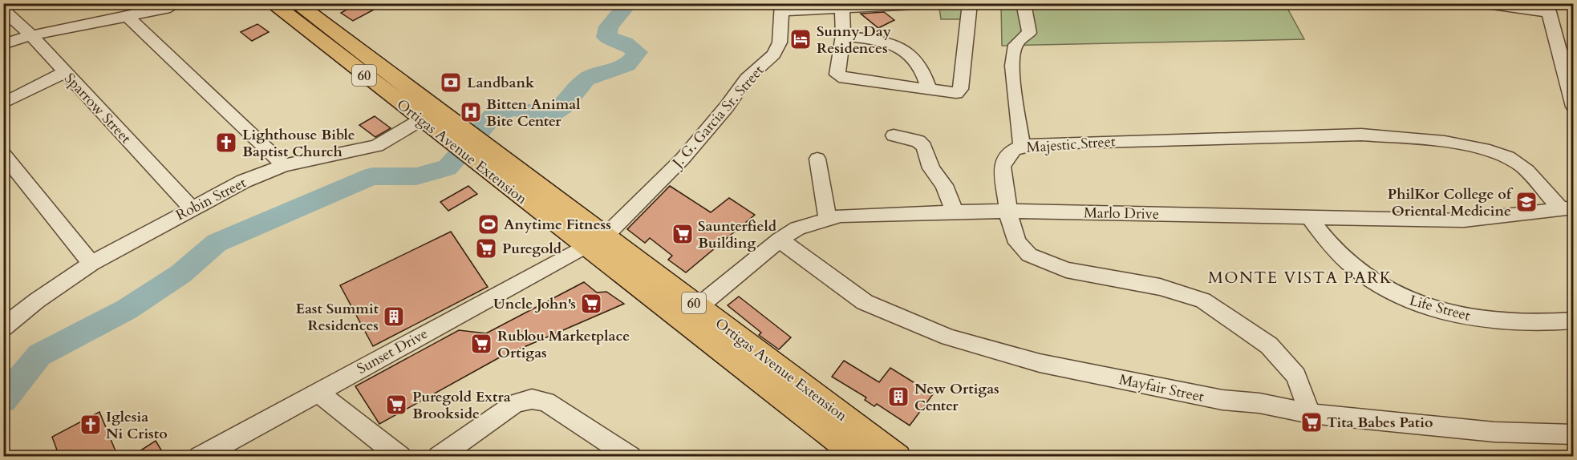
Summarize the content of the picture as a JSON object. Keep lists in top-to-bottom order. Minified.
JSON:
{"streets":{"main road":["60","Ortigas Avenue Extension"],"street":["Sparrow Street","J. G. Garcia Sr. Street","Majestic Street","Robin Street","Marlo Drive","Life Street","Sunset Drive","Mayfair Street"]},"crossings":[["Sparrow Street","Robin Street"],["J. G. Garcia Sr. Street","Ortigas Avenue Extension"],["J. G. Garcia Sr. Street","Sunset Drive"],["Majestic Street","Marlo Drive"],["Majestic Street","Mayfair Street"],["Ortigas Avenue Extension","Robin Street"],["Ortigas Avenue Extension","Marlo Drive"],["Ortigas Avenue Extension","Sunset Drive"],["Marlo Drive","Life Street"],["Marlo Drive","Mayfair Street"]],"districts":["MONTE VISTA PARK"],"places":{"hotel":["Sunny Day Residences"],"bank":["Landbank"],"hospital":["Bitten Animal Bite Center"],"church":["Lighthouse Bible Baptist Church","Iglesia Ni Cristo"],"school or university":["PhilKor College of Oriental Medicine"],"sports":["Anytime Fitness"],"supermarket":["Saunterfield Building","Puregold","Uncle John's","Rublou Marketplace Ortigas","Puregold Extra Brookside","Tita Babes Patio"],"building":["East Summit Residences","New Ortigas Center"]}}
